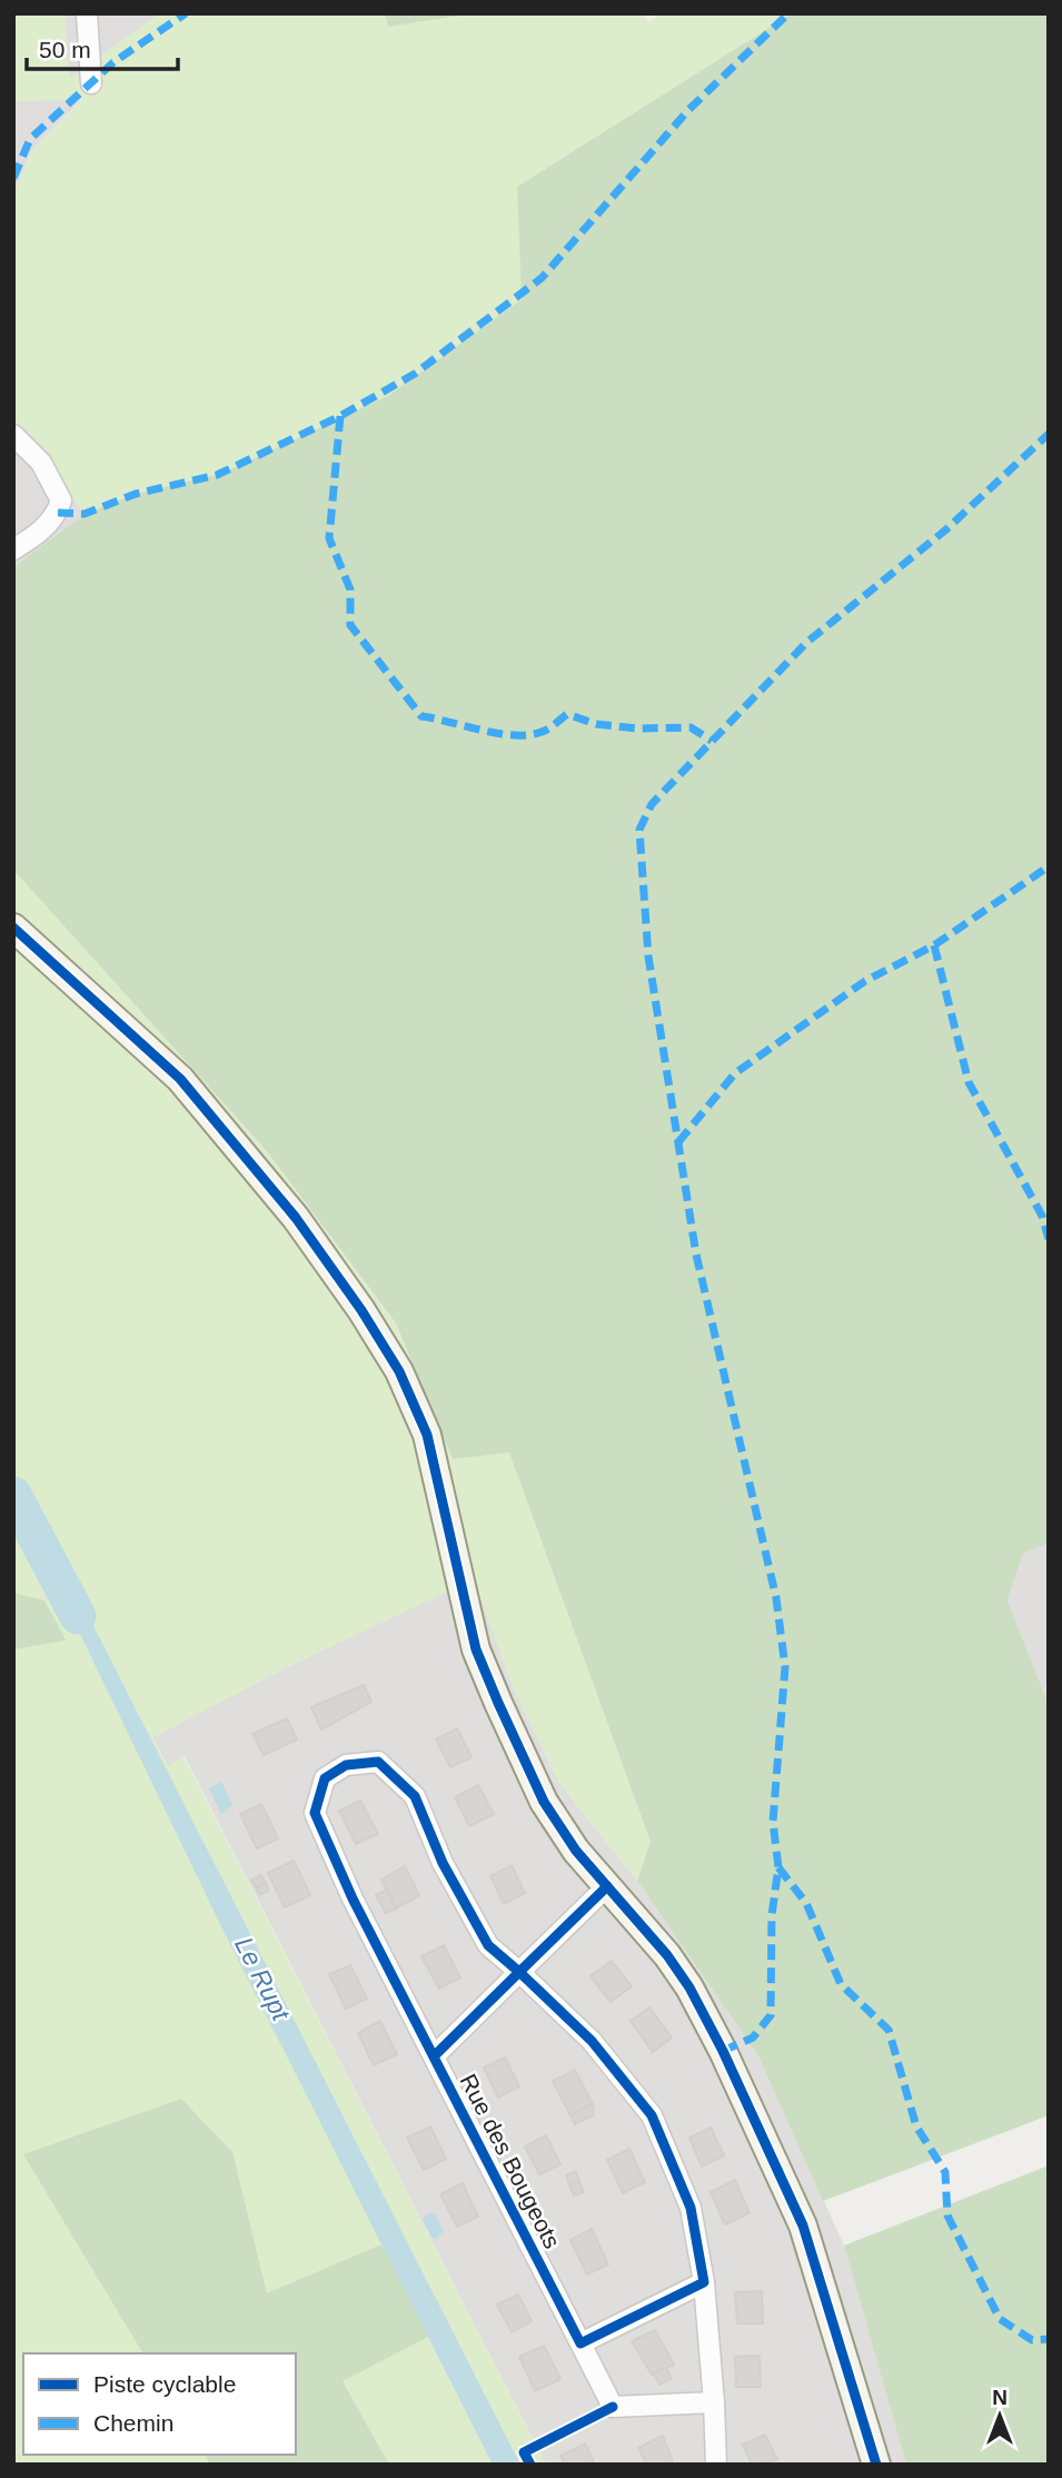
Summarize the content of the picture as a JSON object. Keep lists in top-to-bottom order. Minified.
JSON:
{"streets":{"street":["Rue des Bougeots"]},"water":["Le Rupt"],"legend":["Piste cyclable","Chemin"],"scale_bar":"50 m","north":"top"}
